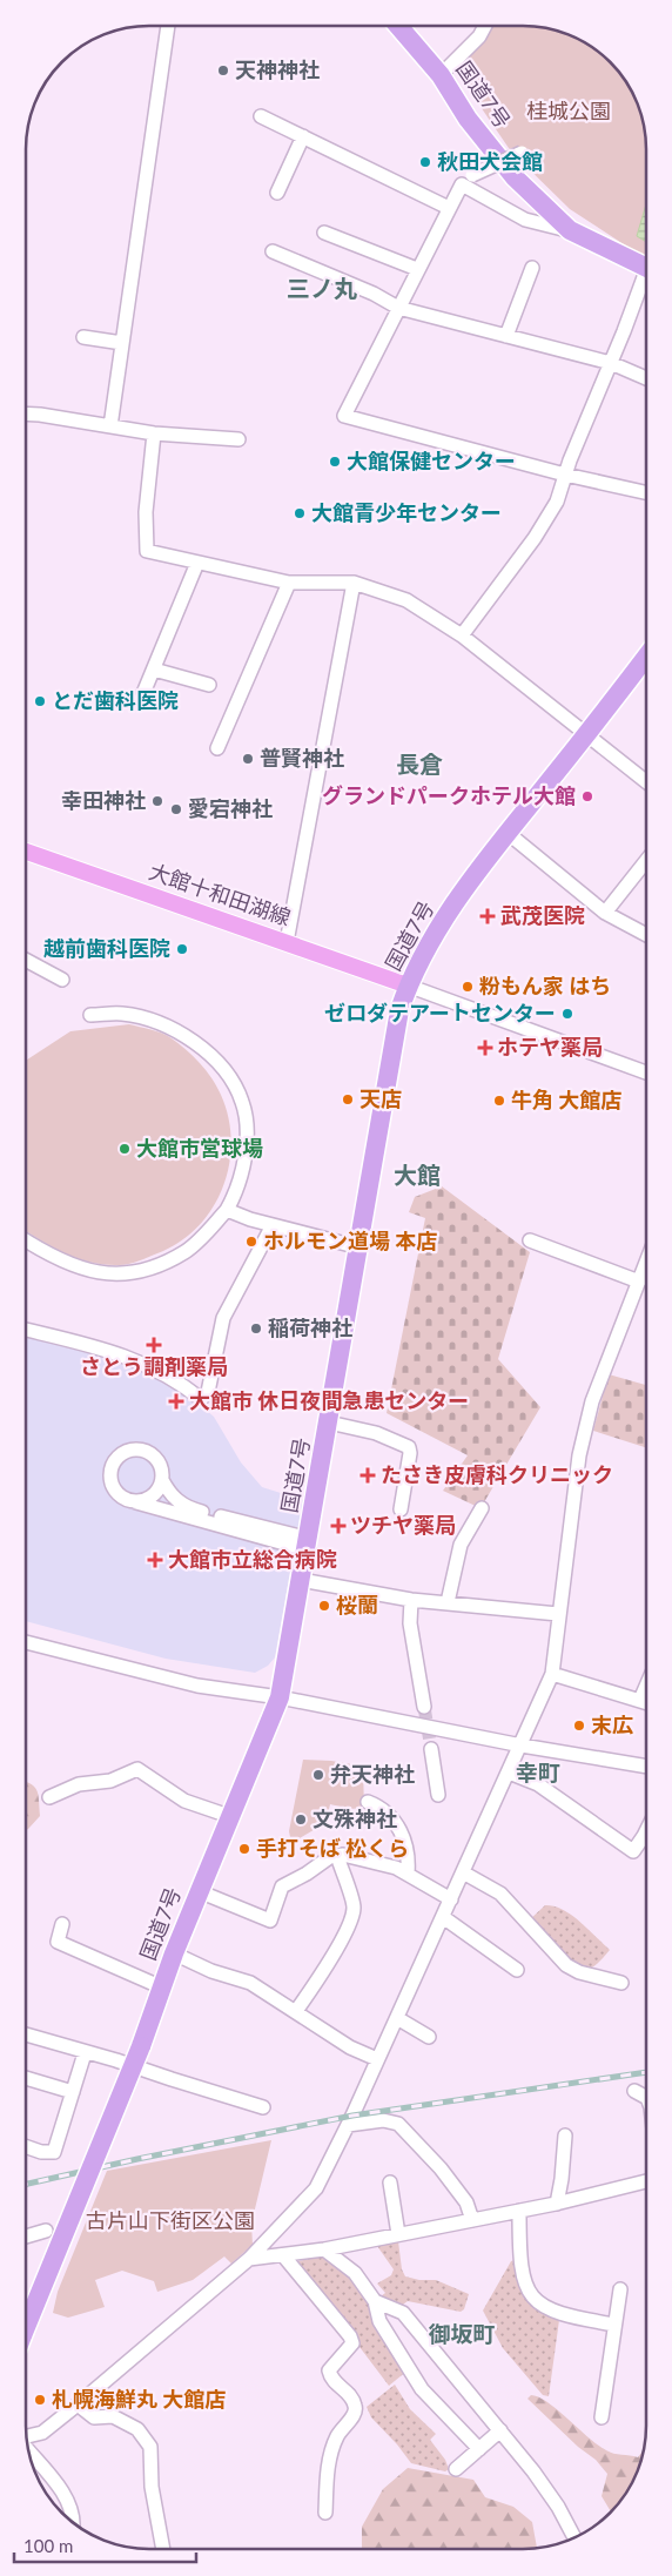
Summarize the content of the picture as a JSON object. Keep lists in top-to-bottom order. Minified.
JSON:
{"streets":{"highway":["国道7号"],"main road":["大館十和田湖線"]},"crossings":[["国道7号","大館十和田湖線"]],"districts":["三ノ丸","長倉","大館","幸町","御坂町"],"parks":["桂城公園","古片山下街区公園"],"places":{"other":["天神神社","秋田犬会館","大館保健センター","大館青少年センター","とだ歯科医院","普賢神社","グランドパークホテル大館","幸田神社","愛宕神社","越前歯科医院","粉もん家 はち","ゼロダテアートセンター","天店","牛角 大館店","大館市営球場","ホルモン道場 本店","稲荷神社","桜蘭","末広","弁天神社","文殊神社","手打そば 松くら","札幌海鮮丸 大館店"],"health":["武茂医院","ホテヤ薬局","さとう調剤薬局","大館市 休日夜間急患センター","たさき皮膚科クリニック","ツチヤ薬局","大館市立総合病院"]},"scale_bar":"100 m"}
